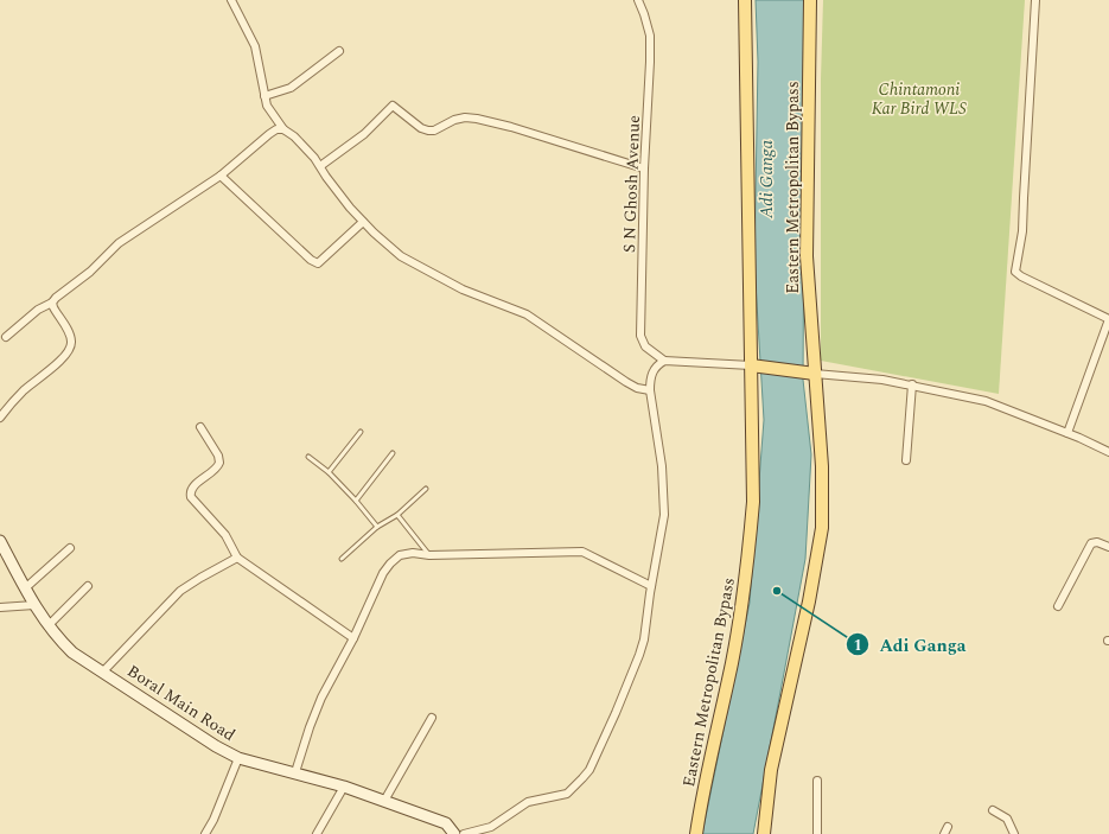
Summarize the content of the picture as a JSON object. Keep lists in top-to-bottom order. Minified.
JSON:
{"streets":{"main road":["Eastern Metropolitan Bypass","Boral Main Road"],"street":["S N Ghosh Avenue"]},"water":["Adi Ganga"],"parks":["Chintamoni Kar Bird WLS"],"places":["Adi Ganga"]}
